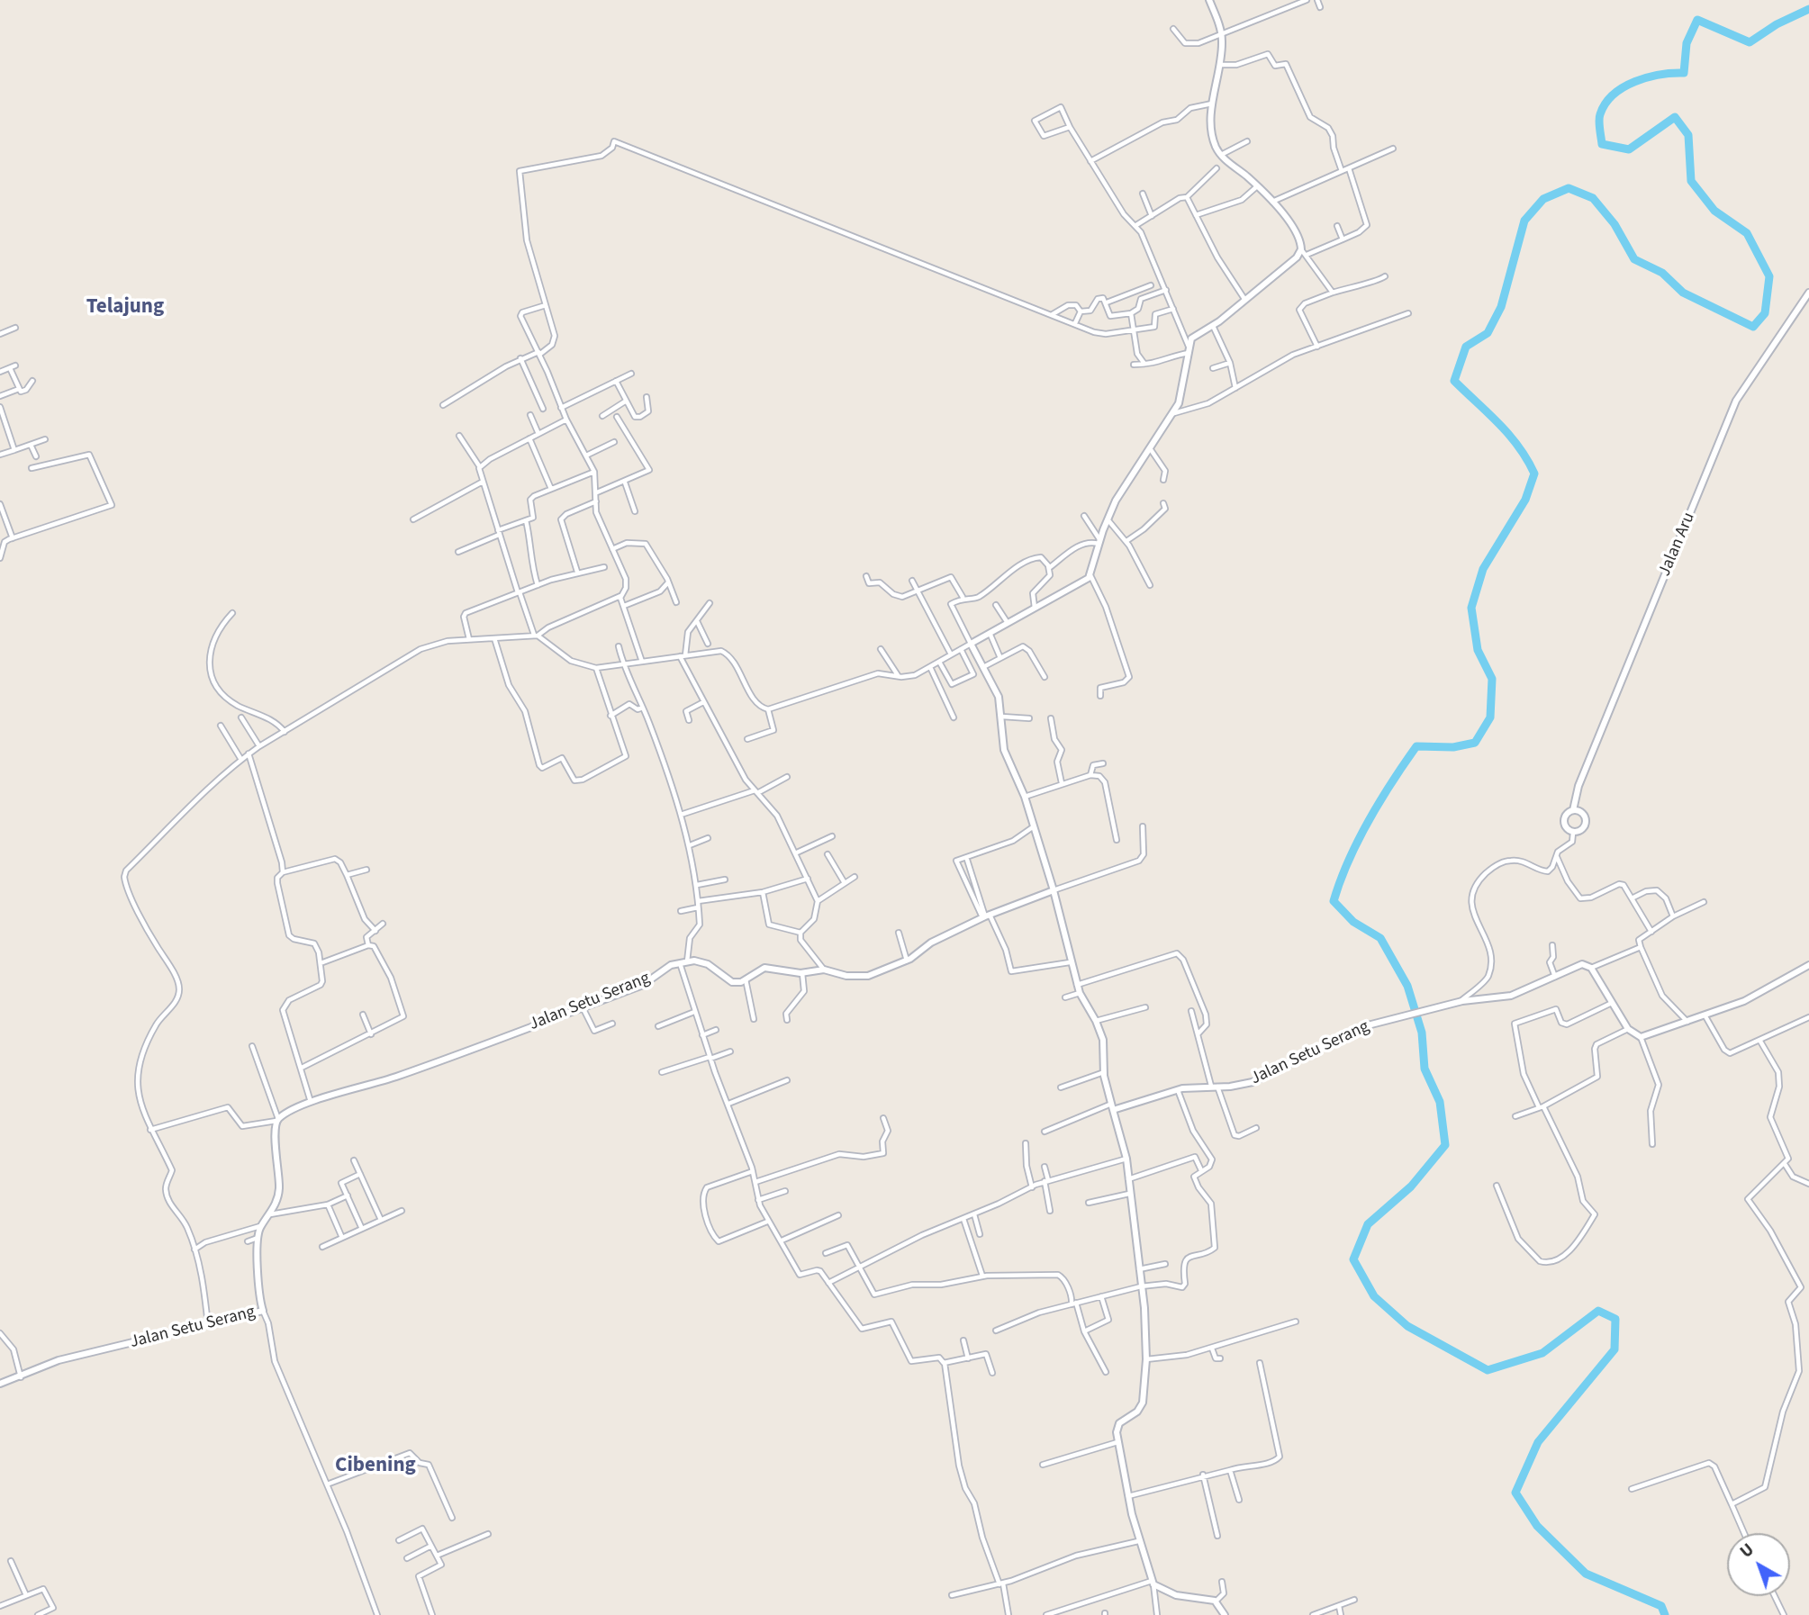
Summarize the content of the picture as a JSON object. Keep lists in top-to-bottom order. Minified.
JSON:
{"streets":{"street":["Jalan Aru","Jalan Setu Serang"]},"districts":["Telajung","Cibening"],"north":"top left"}
